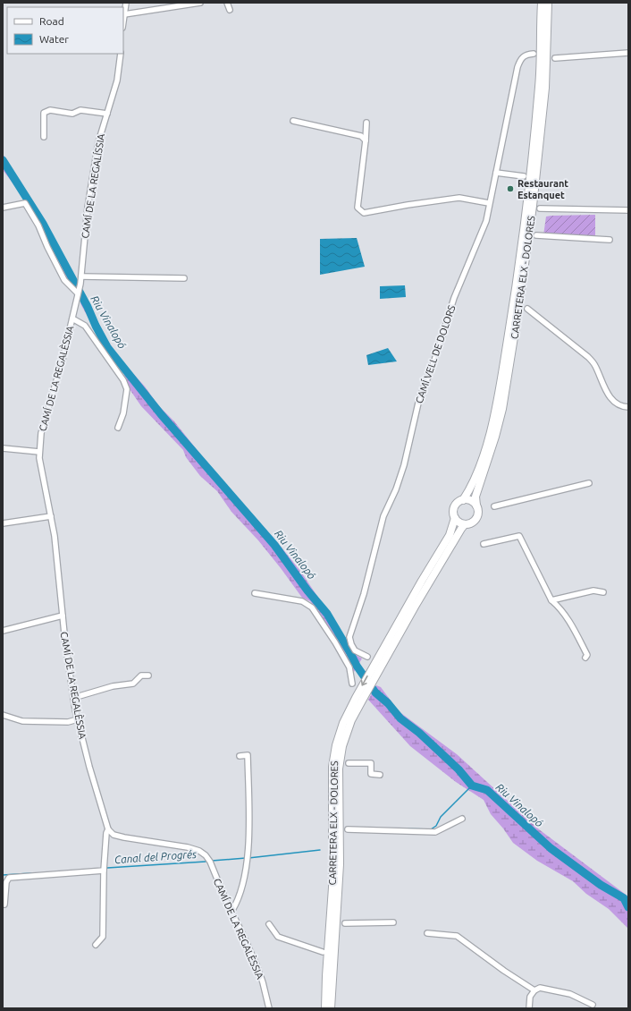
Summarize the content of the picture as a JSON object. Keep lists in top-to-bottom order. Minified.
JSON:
{"streets":{"main road":["CARRETERA ELX - DOLORES"],"street":["CAMÍ DE LA REGALÍSSIA","CAMÍ VELL DE DOLORS","CAMÍ DE LA REGALÈSSIA"]},"crossings":[["CAMÍ DE LA REGALÍSSIA","CAMÍ DE LA REGALÈSSIA"]],"water":["Riu Vinalopó","Canal del Progrés"],"places":["Restaurant Estanquet"],"legend":["Road","Water"]}
